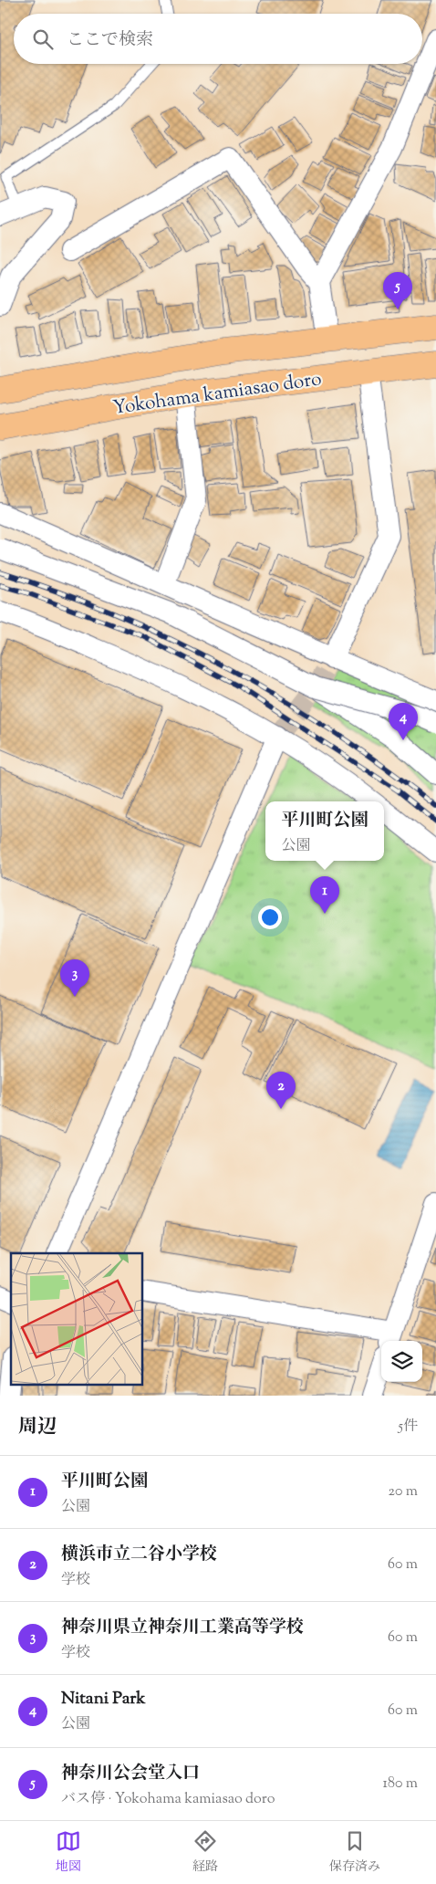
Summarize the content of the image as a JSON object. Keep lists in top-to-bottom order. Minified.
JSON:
{"streets":{"main road":["Yokohama kamiasao doro"]},"page":{"search":"ここで検索","pins":["5","4","1","3","2"],"popup":["平川町公園","公園"],"heading":["周辺","5件"],"list":[{"mark":"1","name":"平川町公園","note":"公園","value":"20 m"},{"mark":"2","name":"横浜市立二谷小学校","note":"学校","value":"60 m"},{"mark":"3","name":"神奈川県立神奈川工業高等学校","note":"学校","value":"60 m"},{"mark":"4","name":"Nitani Park","note":"公園","value":"60 m"},{"mark":"5","name":"神奈川公会堂入口","note":"バス停 · Yokohama kamiasao doro","value":"180 m"}],"nav":["地図","経路","保存済み"]}}
